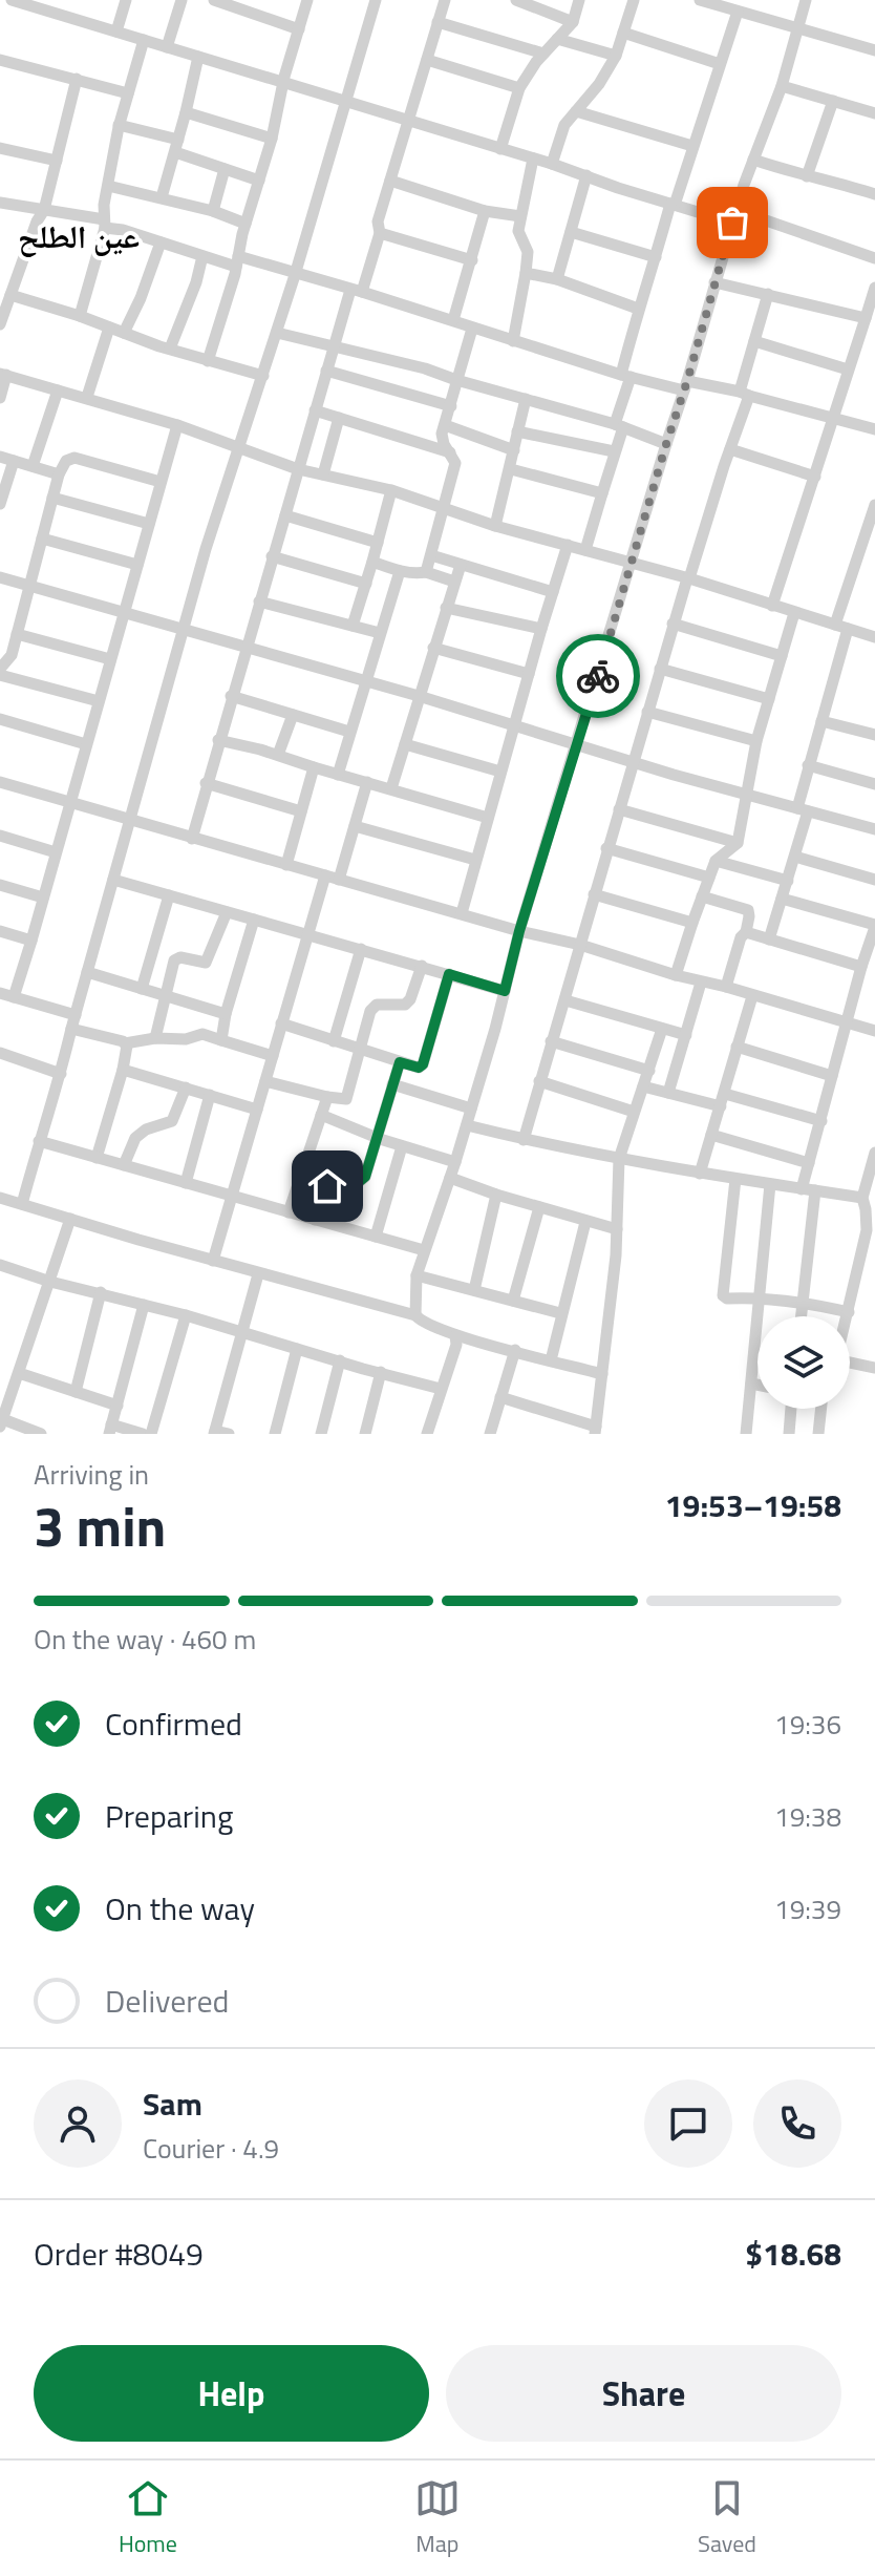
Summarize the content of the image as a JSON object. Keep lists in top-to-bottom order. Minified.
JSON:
{"districts":["عين الطلح"],"page":{"heading":["3 min","Arriving in","19:53–19:58"],"panel":["Sam","Courier · 4.9","Order #8049","$18.68"],"bar":"On the way · 460 m","list":[["Confirmed","19:36"],["Preparing","19:38"],["On the way","19:39"],"Delivered"],"buttons":["Help","Share"],"tabs":["Home","Map","Saved"]}}
